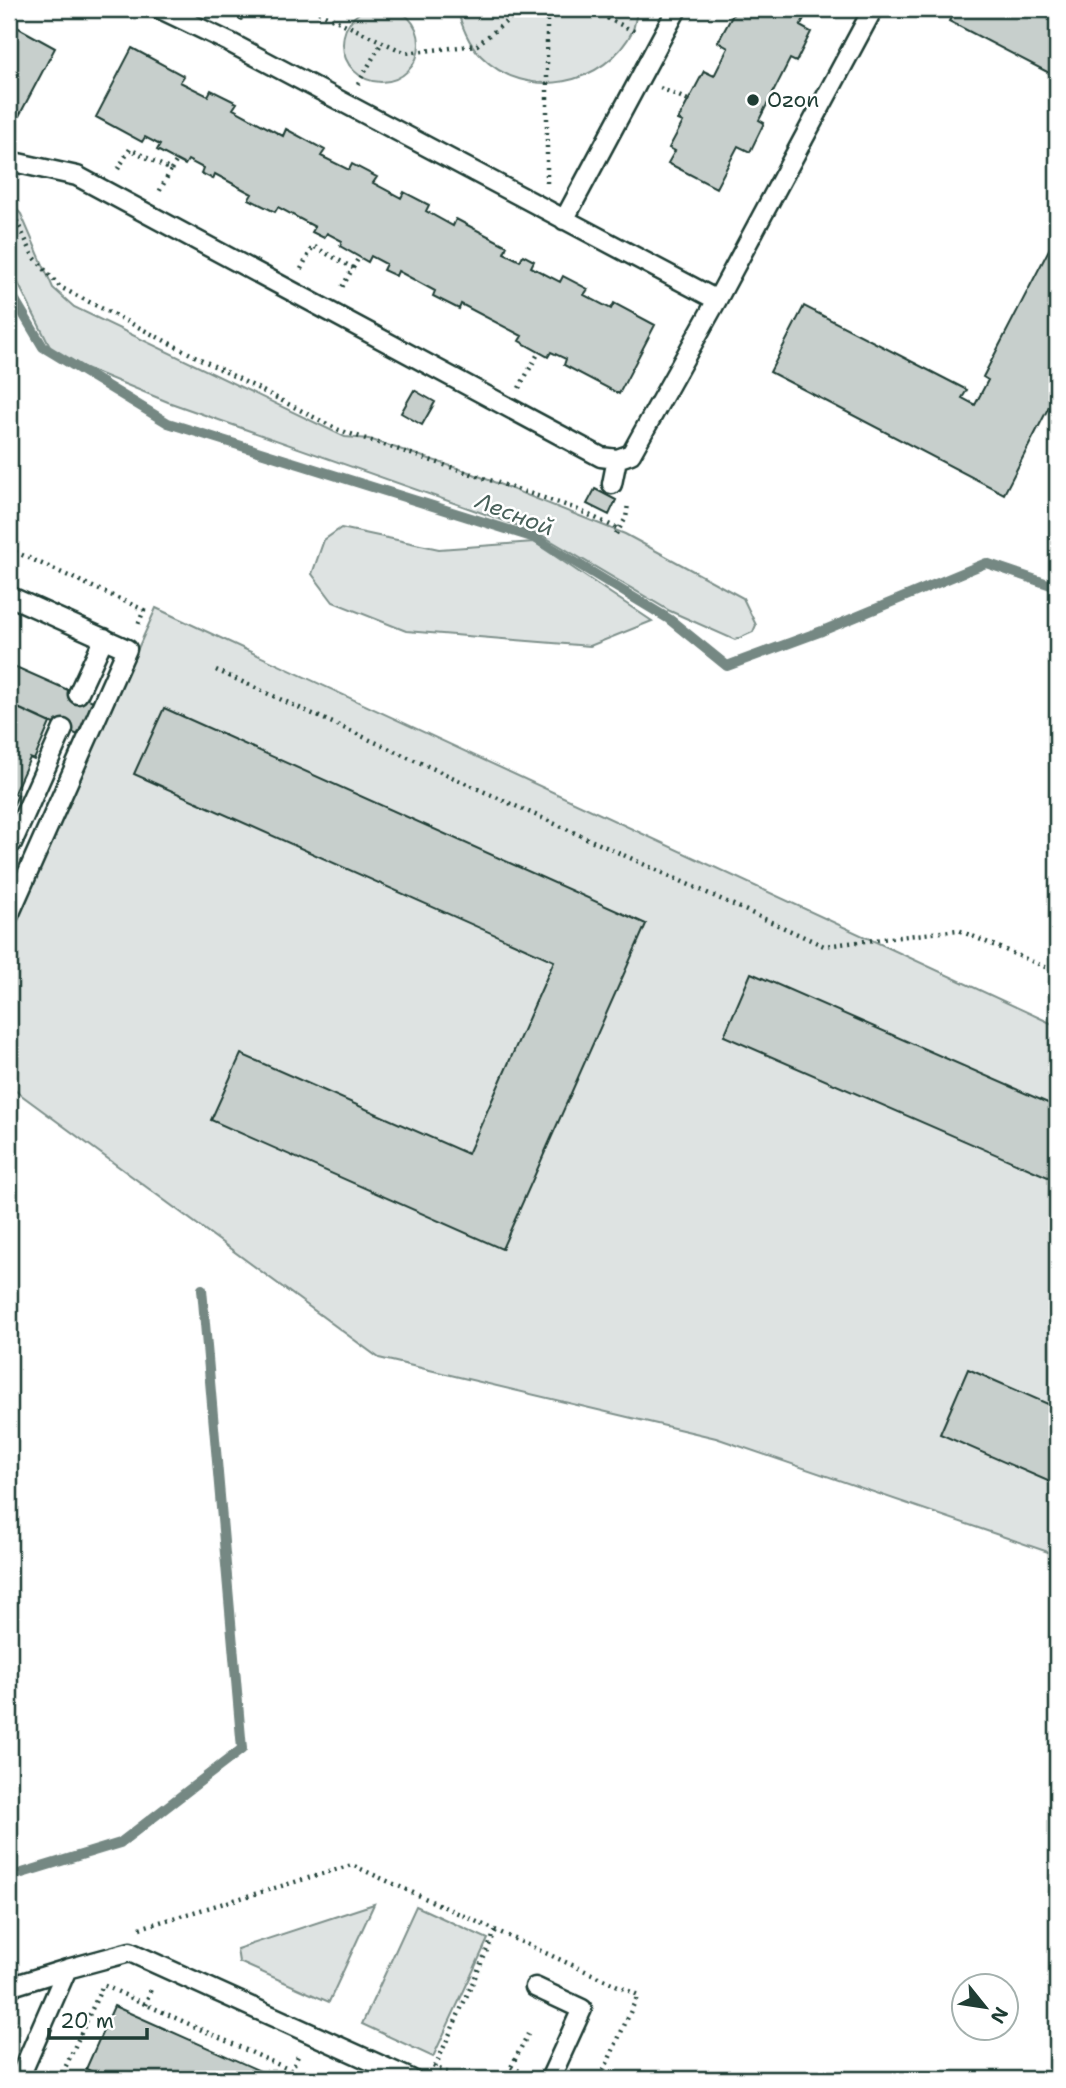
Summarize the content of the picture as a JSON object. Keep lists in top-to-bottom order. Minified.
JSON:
{"water":["Лесной"],"places":["Ozon"],"scale_bar":"20 m","north":"bottom right"}
